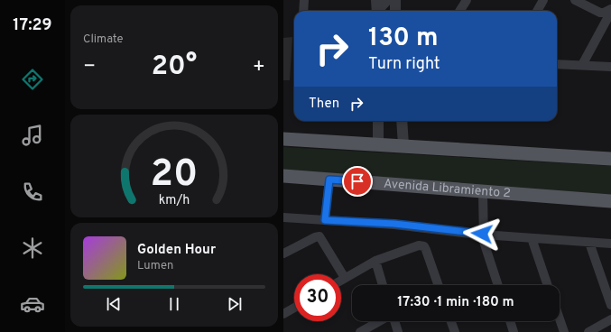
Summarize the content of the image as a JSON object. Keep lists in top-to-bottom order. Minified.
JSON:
{"streets":{"main road":["Avenida Libramiento 2"]},"page":{"tabs":"17:29","tile":"Climate","turn":["130 m","Turn right"],"heat":["−","20°","+"],"then":"Then","song":["Golden Hour","Lumen"],"limit":"30","trip":"17:30 · 1 min · 180 m","gauge":["20","km/h"]}}
